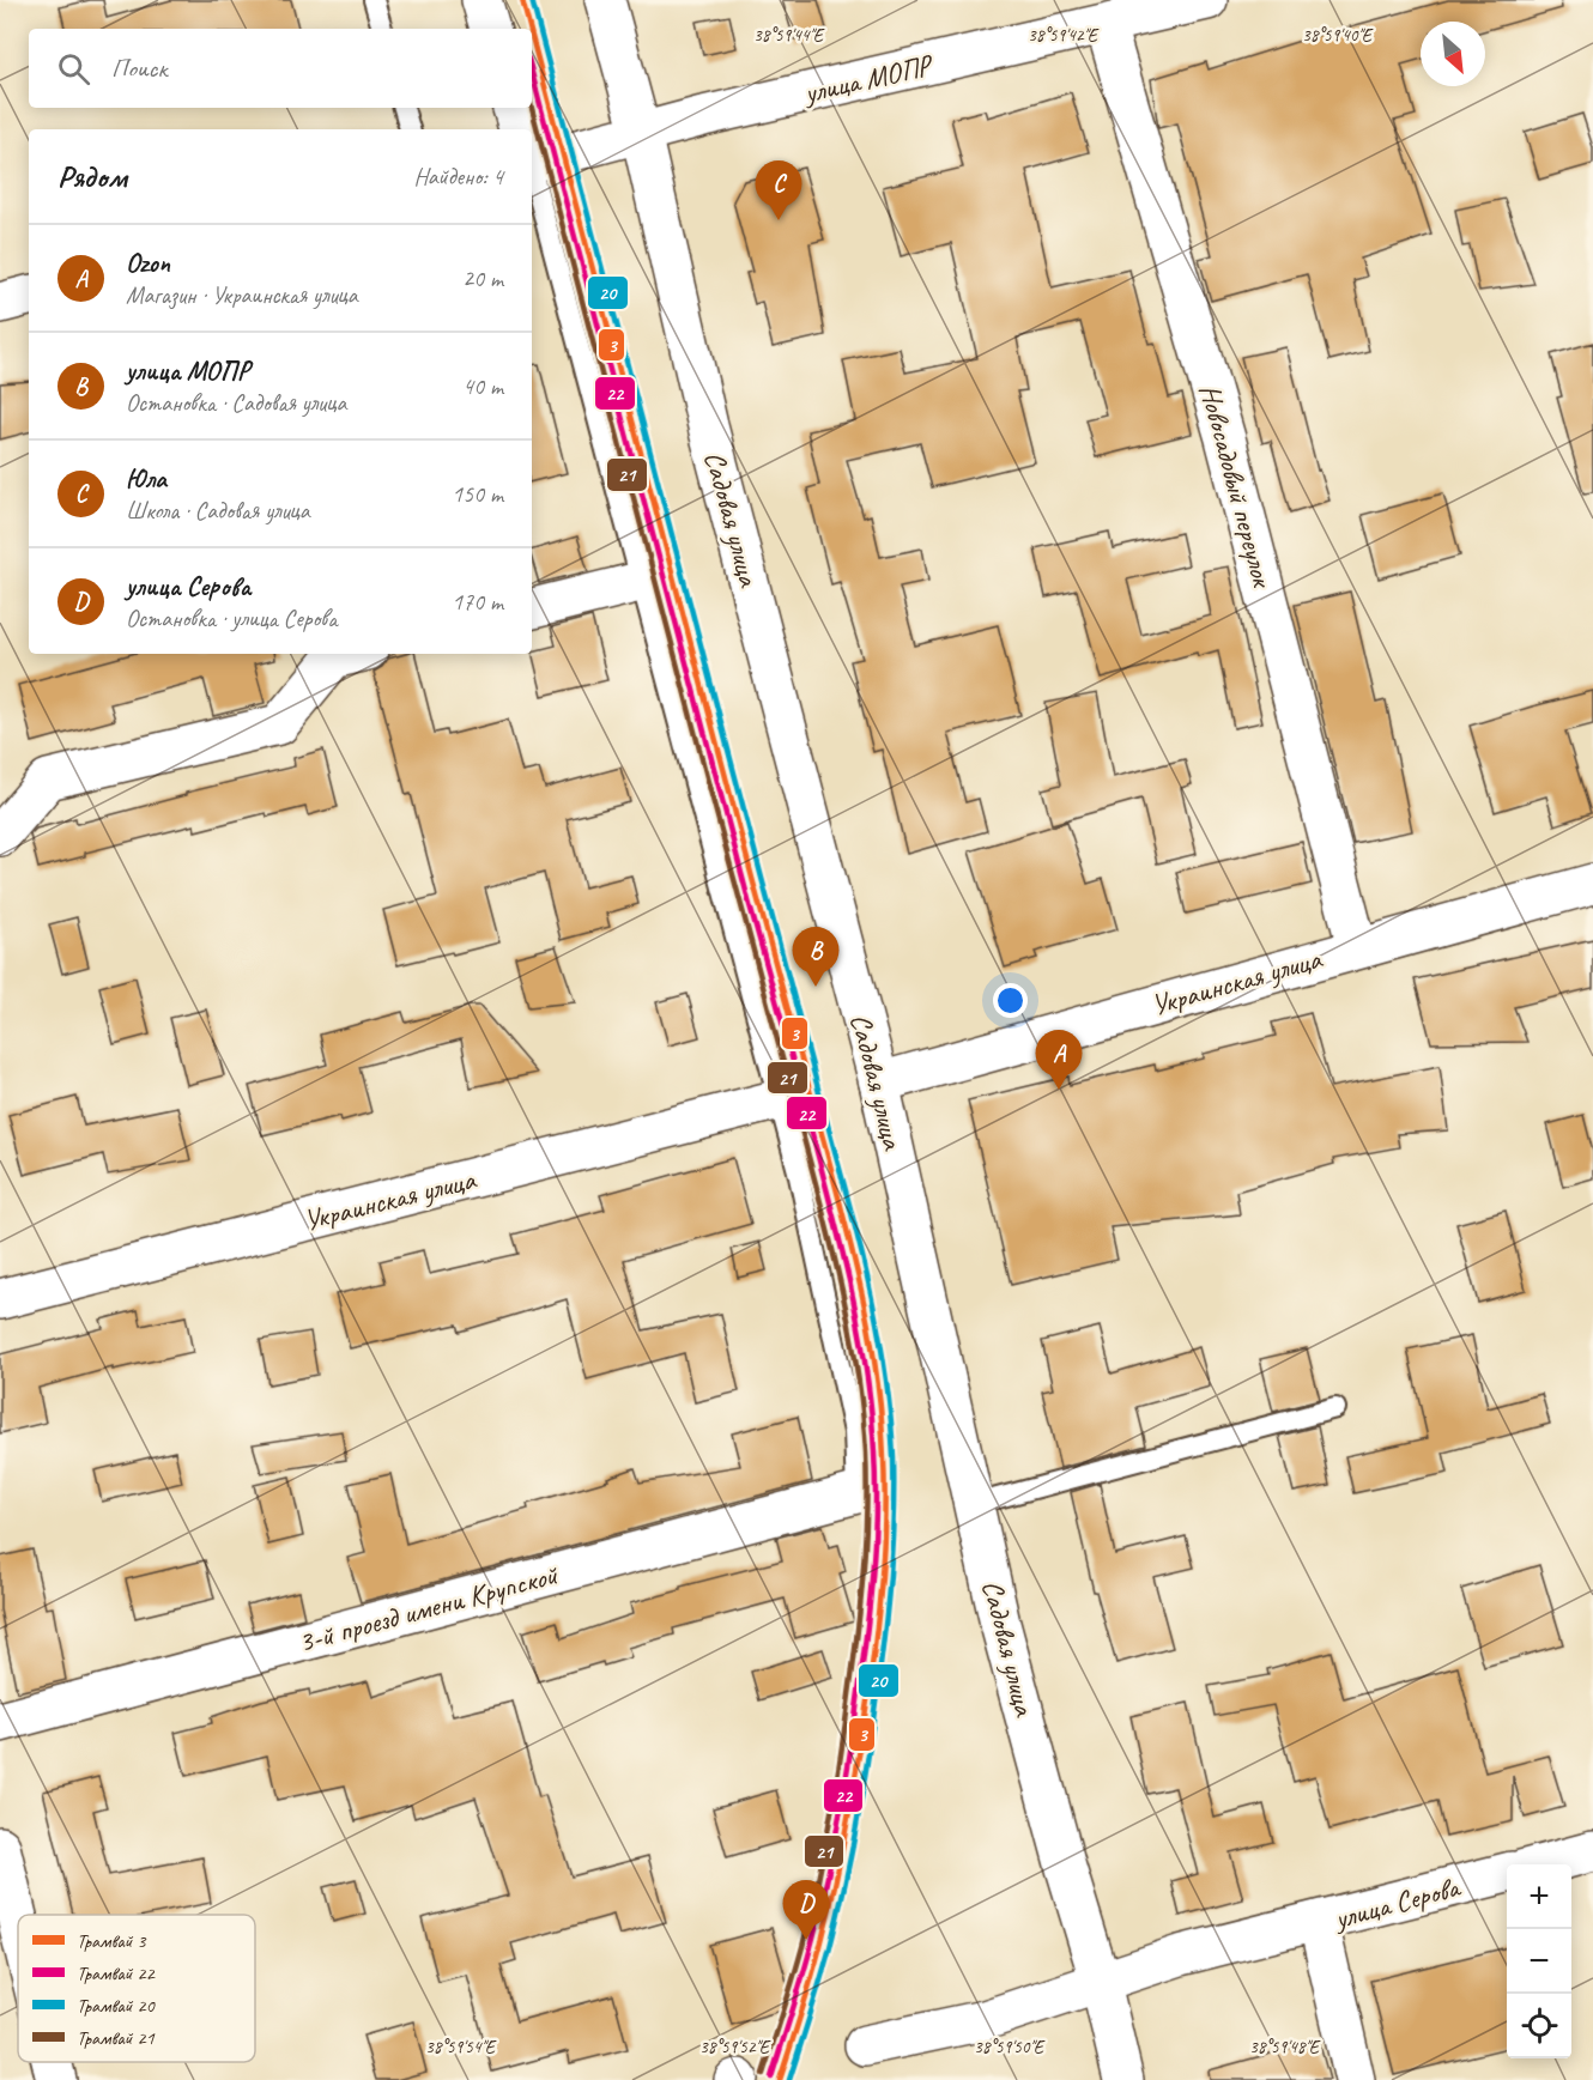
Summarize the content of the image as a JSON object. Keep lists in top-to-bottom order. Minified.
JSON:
{"streets":{"street":["улица МОПР","Новосадовый переулок","Садовая улица","Украинская улица","3-й проезд имени Крупской","улица Серова"]},"crossings":[["улица МОПР","Новосадовый переулок"],["улица МОПР","Садовая улица"],["Новосадовый переулок","Украинская улица"],["Садовая улица","Украинская улица"],["Садовая улица","улица Серова"]],"lines":["tram line 3","tram line 20","tram line 22","tram line 21"],"legend":["Трамвай 3","Трамвай 22","Трамвай 20","Трамвай 21"],"north":"bottom right","page":{"search":"Поиск","heading":["Рядом","Найдено: 4"],"pins":["C","B","A","D"],"list":[{"mark":"A","name":"Ozon","note":"Магазин · Украинская улица","value":"20 m"},{"mark":"B","name":"улица МОПР","note":"Остановка · Садовая улица","value":"40 m"},{"mark":"C","name":"Юла","note":"Школа · Садовая улица","value":"150 m"},{"mark":"D","name":"улица Серова","note":"Остановка · улица Серова","value":"170 m"}],"map_buttons":["+","−"]},"coordinates":["38°59'44\"E","38°59'42\"E","38°59'40\"E","38°59'54\"E","38°59'52\"E","38°59'50\"E","38°59'48\"E"]}
